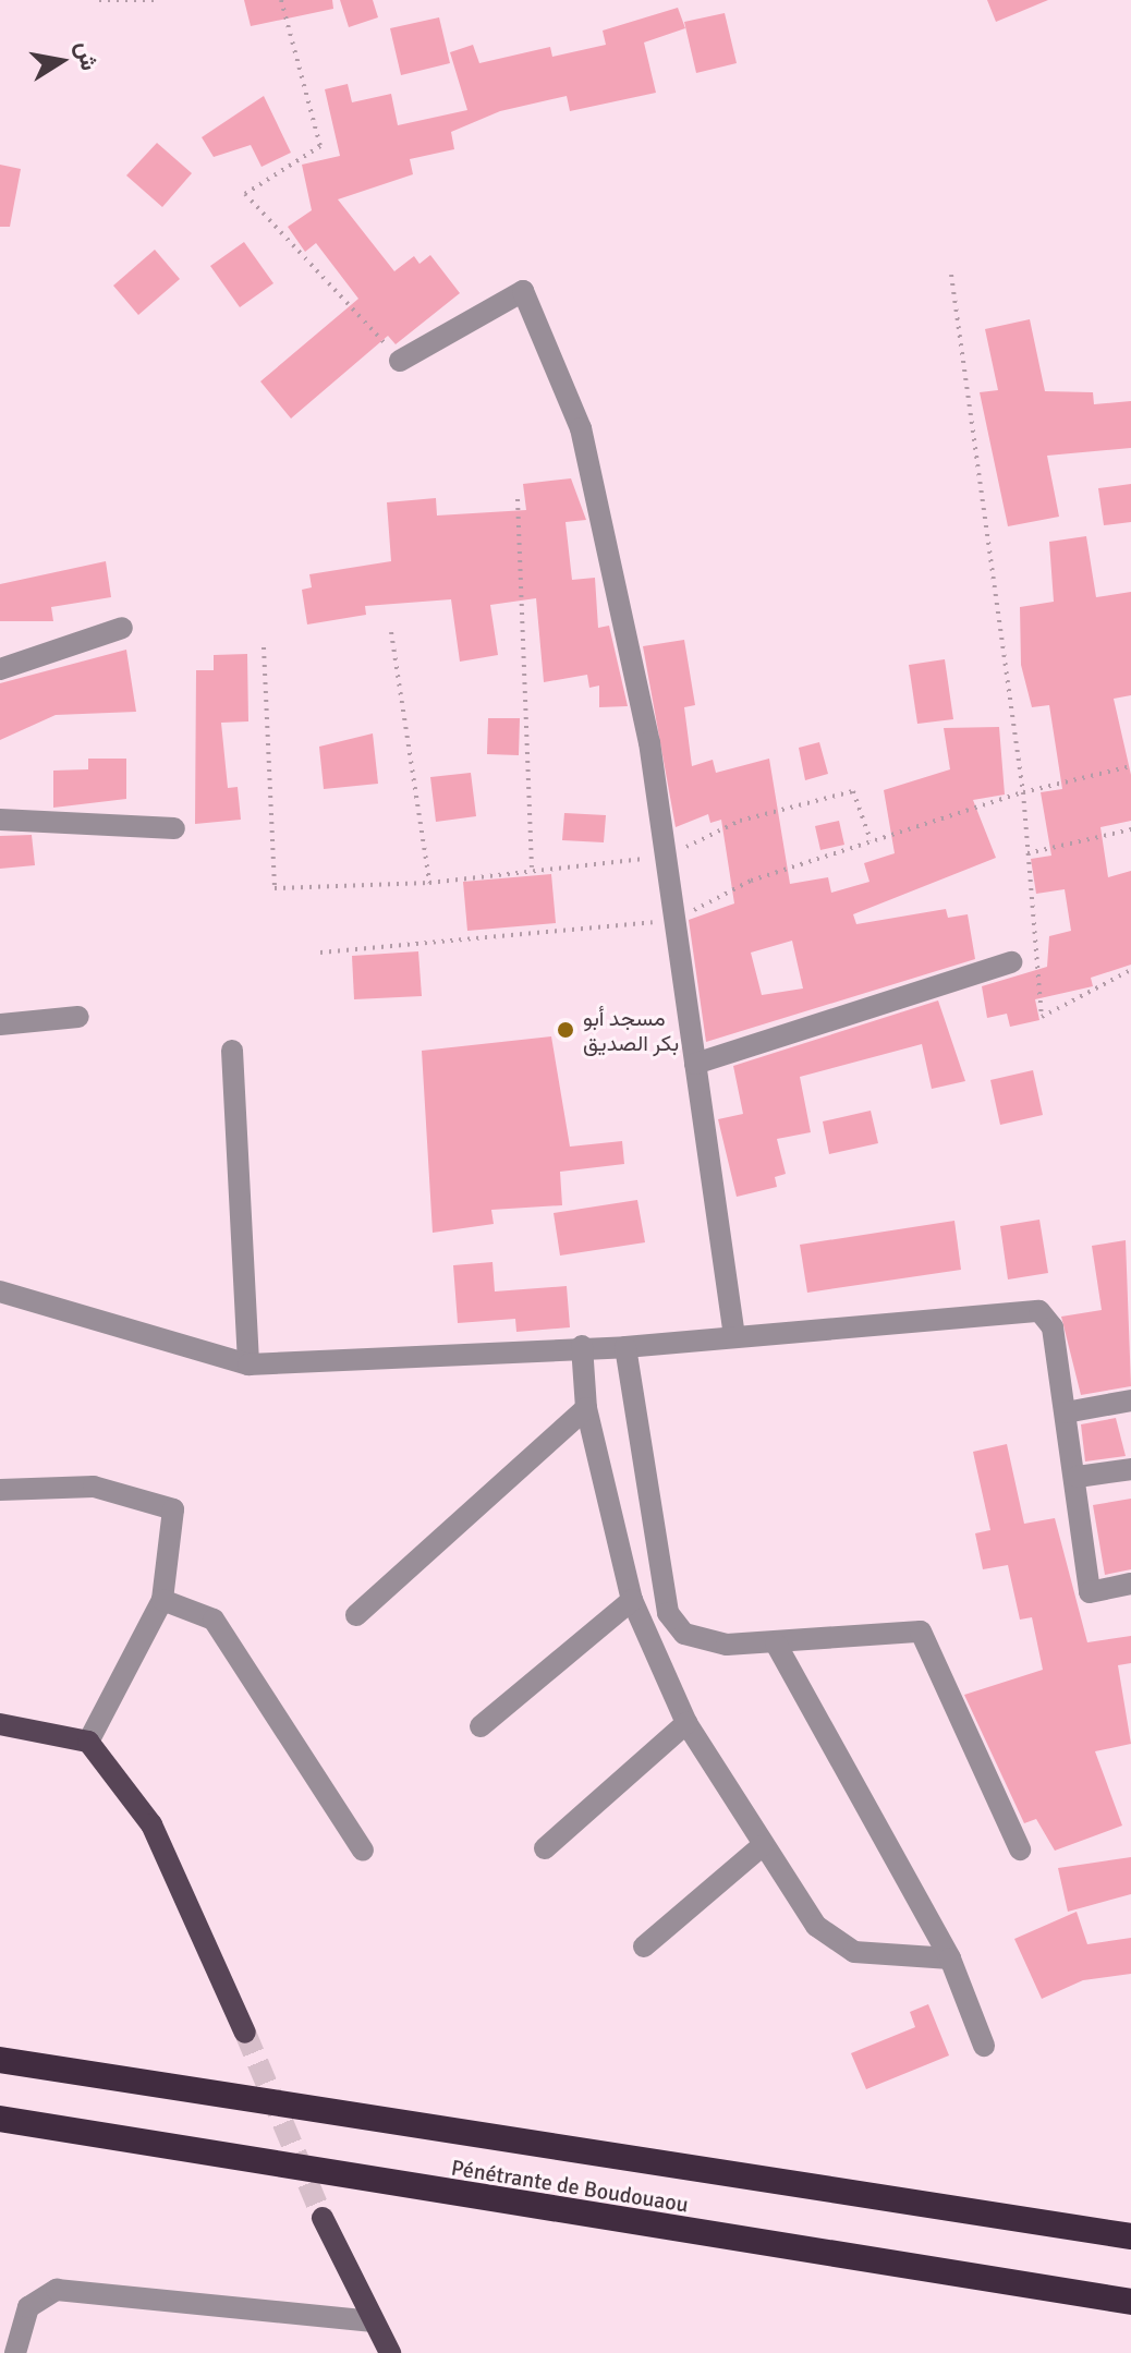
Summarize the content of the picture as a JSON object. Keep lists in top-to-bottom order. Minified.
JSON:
{"streets":{"highway":["Pénétrante de Boudouaou"]},"places":["مسجد أبو بكر الصديق"],"north":"right"}
